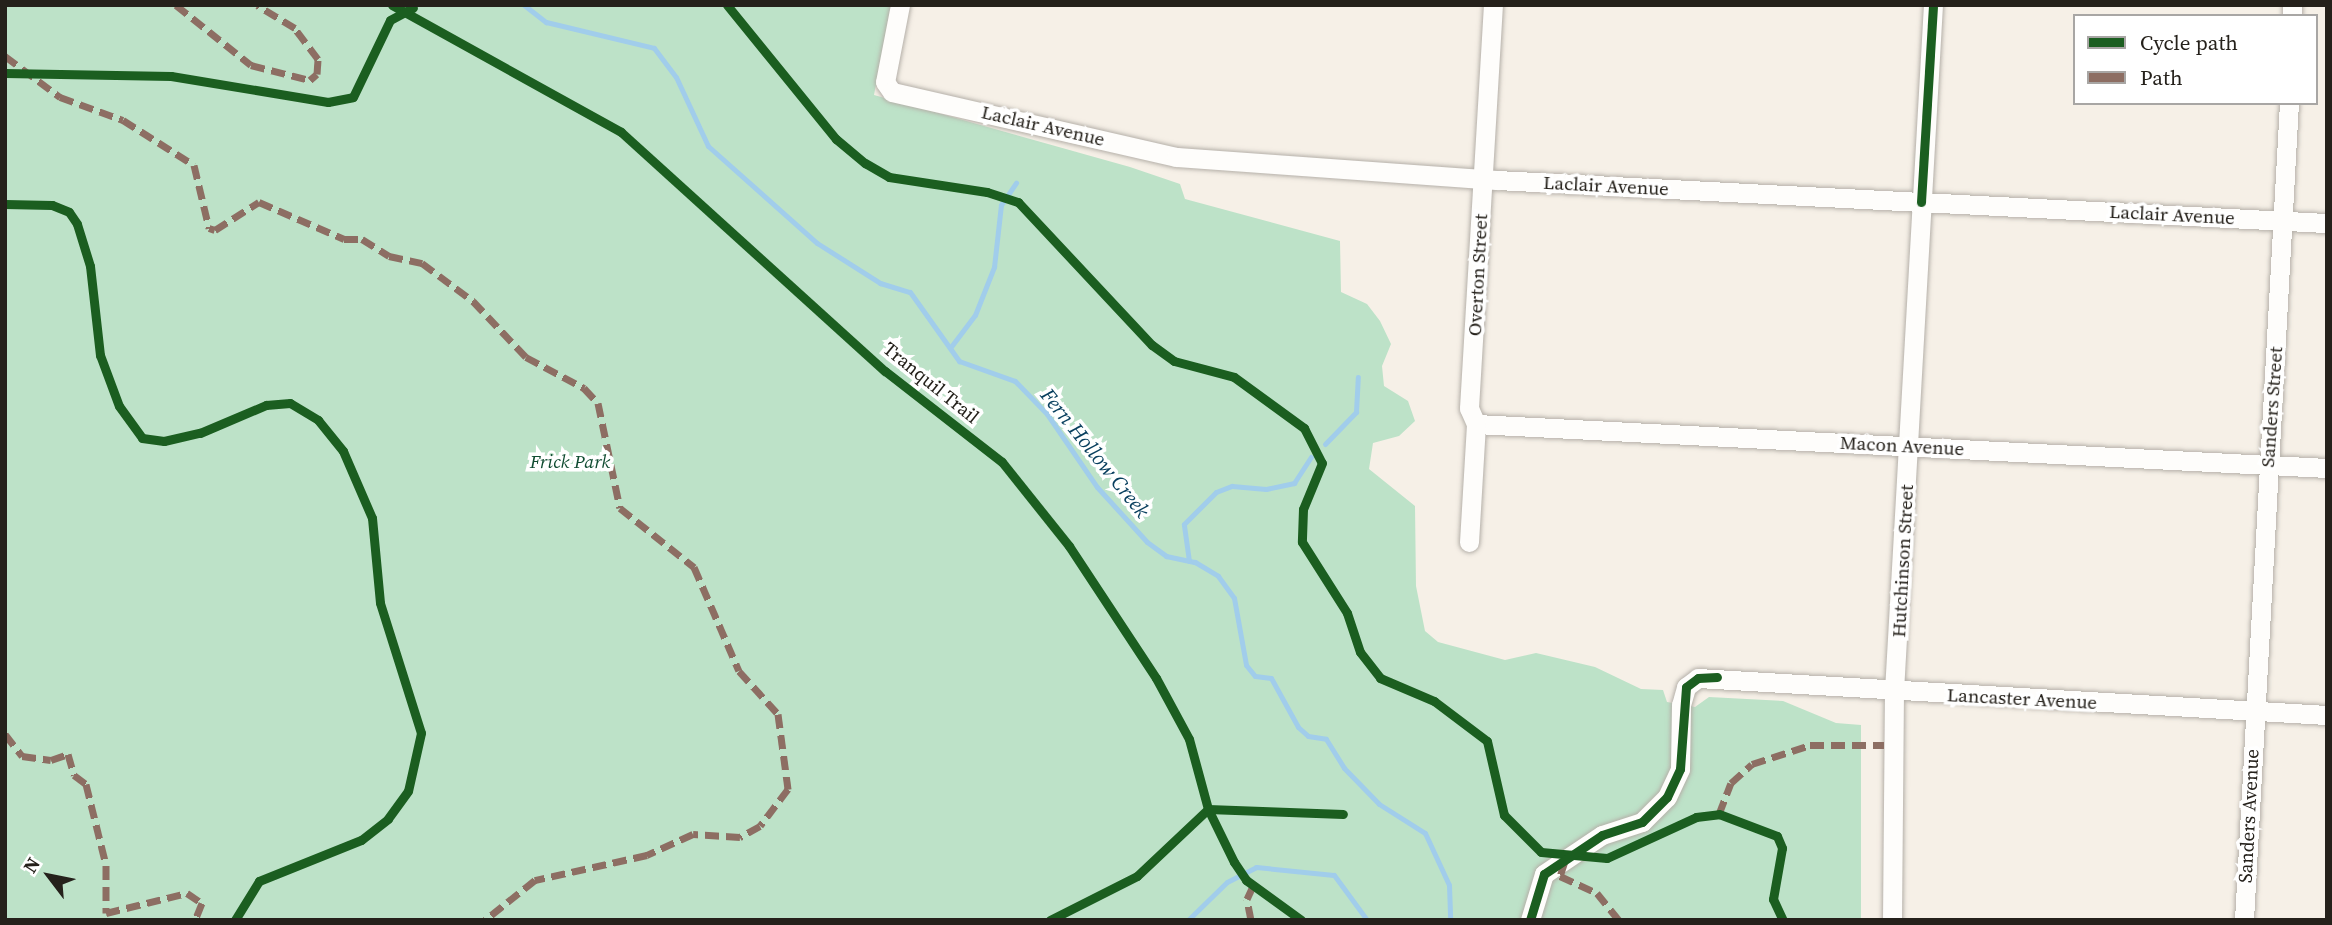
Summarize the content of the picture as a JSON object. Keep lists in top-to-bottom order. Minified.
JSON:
{"streets":{"street":["Laclair Avenue","Overton Street","Sanders Street","Macon Avenue","Hutchinson Street","Lancaster Avenue","Sanders Avenue"],"cycle path":["Tranquil Trail"]},"crossings":[["Laclair Avenue","Overton Street"],["Laclair Avenue","Sanders Street"],["Laclair Avenue","Hutchinson Street"],["Overton Street","Macon Avenue"],["Sanders Street","Macon Avenue"],["Sanders Street","Lancaster Avenue"],["Sanders Street","Sanders Avenue"],["Macon Avenue","Hutchinson Street"],["Hutchinson Street","Lancaster Avenue"],["Lancaster Avenue","Sanders Avenue"]],"water":["Fern Hollow Creek"],"parks":["Frick Park"],"legend":["Cycle path","Path"],"north":"top left"}
